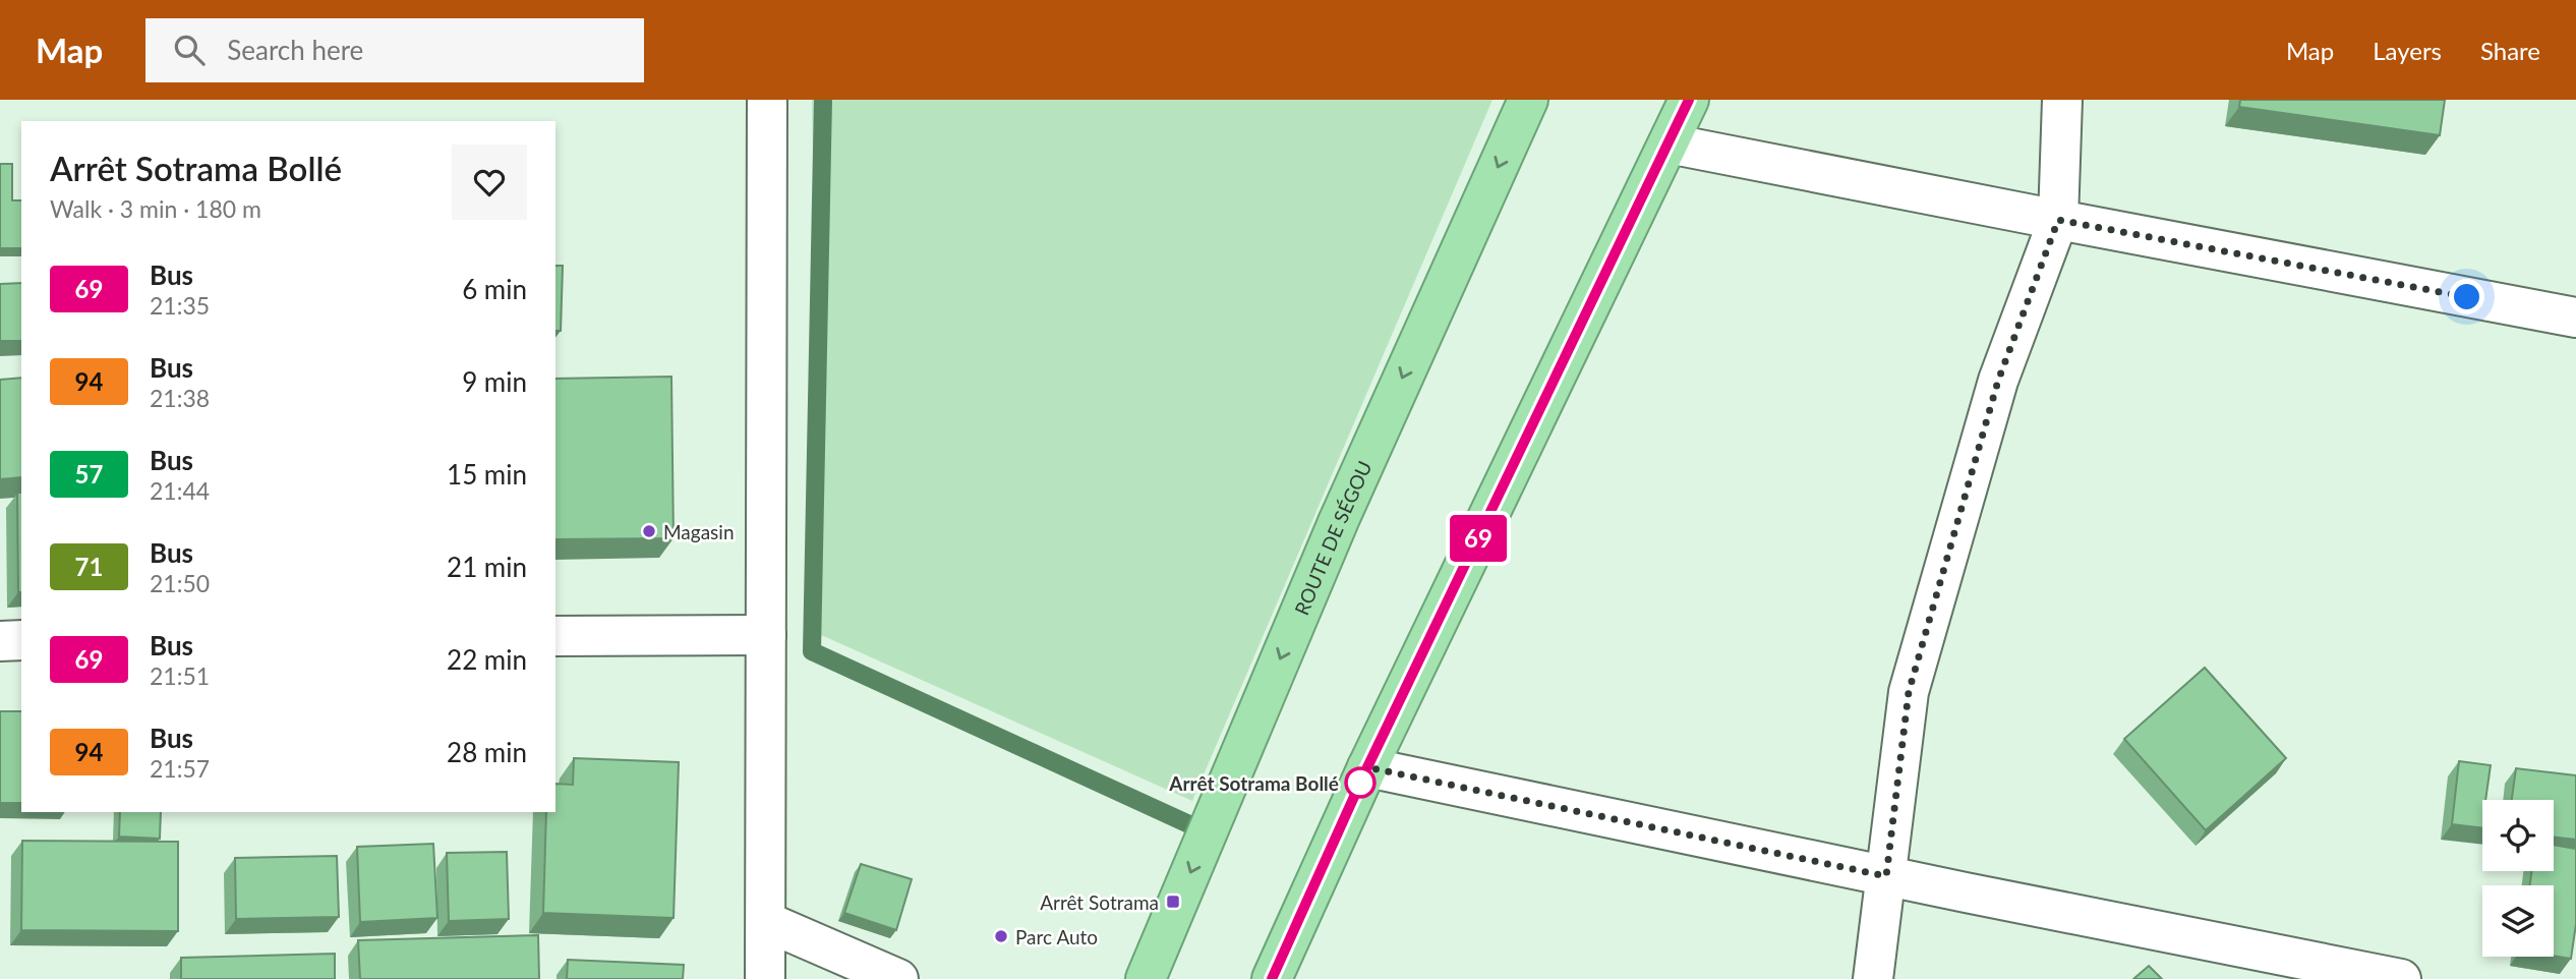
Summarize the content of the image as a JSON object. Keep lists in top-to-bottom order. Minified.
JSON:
{"streets":{"highway":["ROUTE DE SÉGOU"]},"places":{"other":["Magasin","Arrêt Sotrama Bollé","Parc Auto"],"transit":["Arrêt Sotrama"]},"lines":["bus line 69"],"page":{"header":"Map","search":"Search here","nav":["Map","Layers","Share"],"on_map":"69","heading":["Arrêt Sotrama Bollé","Walk · 3 min · 180 m"],"list":[{"mark":"69","name":"Bus","note":"21:35","value":"6 min"},{"mark":"94","name":"Bus","note":"21:38","value":"9 min"},{"mark":"57","name":"Bus","note":"21:44","value":"15 min"},{"mark":"71","name":"Bus","note":"21:50","value":"21 min"},{"mark":"69","name":"Bus","note":"21:51","value":"22 min"},{"mark":"94","name":"Bus","note":"21:57","value":"28 min"}]}}
